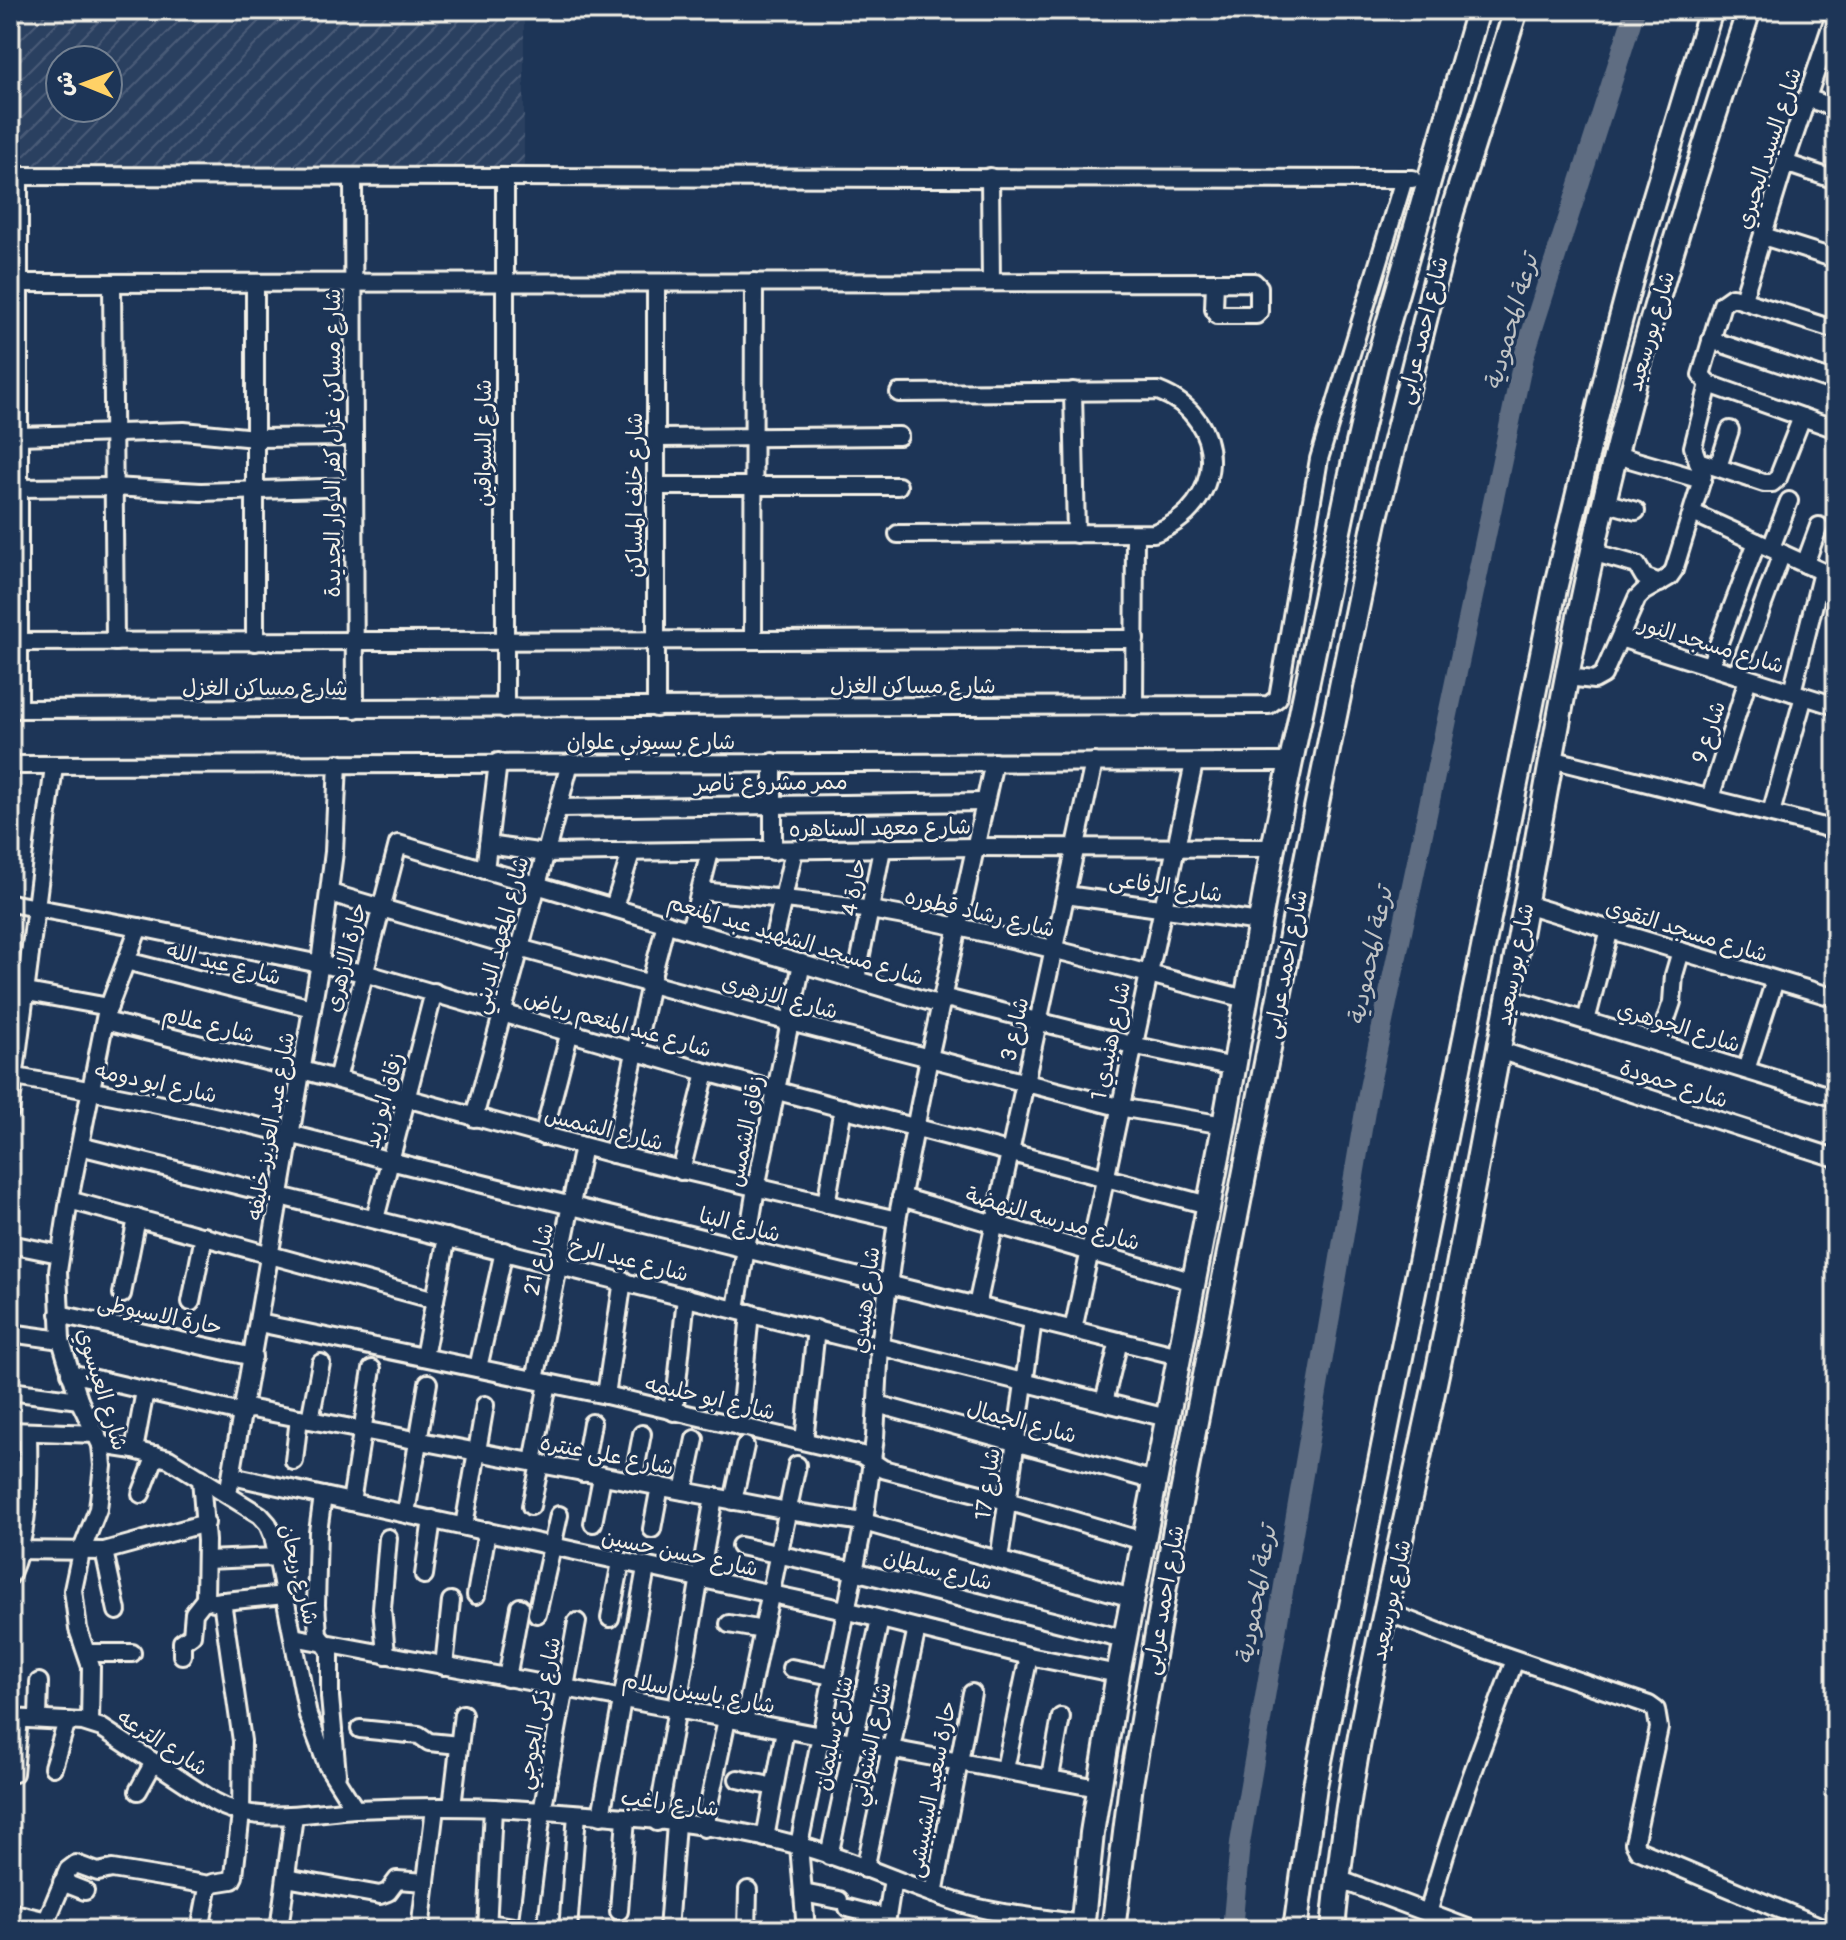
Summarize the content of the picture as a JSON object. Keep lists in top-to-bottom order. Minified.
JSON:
{"streets":{"main road":["شارع احمد عرابى","شارع بورسعيد"],"street":["شارع السيد البحيري","شارع مساكن غزل كفر الدوار الجديدة","شارع السواقين","شارع خلف المساكن","شارع مسجد النور","شارع مساكن الغزل","شارع 9","شارع بسيوني علوان","ممر مشروع ناصر","شارع معهد السناهره","شارع الرفاعى","حارة 4","شارع رشاد قطوره","شارع مسجد التقوى","شارع المعهد الديني","شارع مسجد الشهيد عبد المنعم","حارة الازهرى","شارع عبد الله","شارع الازهرى","شارع عبد المنعم رياض","شارع علام","شارع الجوهري","شارع 3","شارع هنيدي 1","شارع ابو دومه","شارع حمودة","زقاق ابو زيد","شارع عبد العزيز خليفه","شارع الشمس","زقاق الشمس","شارع مدرسه النهضة","شارع البنا","شارع 21","شارع عيد الرخ","شارع هنيدي","حارة الاسيوطى","شارع العيسوي","شارع ابو حليمه","شارع الجمال","شارع على عنتره","شارع 17","شارع حسن حسين","شارع سلطان","شارع ريحان","شارع ياسين سلام","شارع ذكى الجوجي","شارع سليمان","شارع الترعه","شارع الشنواني","حارة سعيد البشبيشى","شارع راغب"]},"crossings":[["شارع احمد عرابى","شارع بسيوني علوان"],["شارع احمد عرابى","شارع معهد السناهره"],["شارع احمد عرابى","شارع الرفاعى"],["شارع احمد عرابى","شارع رشاد قطوره"],["شارع احمد عرابى","شارع مسجد الشهيد عبد المنعم"],["شارع احمد عرابى","شارع الازهرى"],["شارع احمد عرابى","شارع عبد المنعم رياض"],["شارع احمد عرابى","شارع مدرسه النهضة"],["شارع احمد عرابى","شارع البنا"],["شارع احمد عرابى","شارع عيد الرخ"],["شارع احمد عرابى","شارع ابو حليمه"],["شارع احمد عرابى","شارع الجمال"],["شارع احمد عرابى","شارع على عنتره"],["شارع احمد عرابى","شارع حسن حسين"],["شارع احمد عرابى","شارع سلطان"],["شارع احمد عرابى","شارع ياسين سلام"],["شارع احمد عرابى","شارع راغب"],["شارع بورسعيد","شارع مسجد التقوى"],["شارع بورسعيد","شارع الجوهري"],["شارع بورسعيد","شارع حمودة"],["شارع مساكن غزل كفر الدوار الجديدة","شارع مساكن الغزل"],["شارع السواقين","شارع مساكن الغزل"],["شارع خلف المساكن","شارع مساكن الغزل"],["شارع مسجد النور","شارع 9"],["شارع بسيوني علوان","شارع المعهد الديني"],["شارع بسيوني علوان","شارع 3"],["شارع بسيوني علوان","شارع هنيدي 1"],["شارع بسيوني علوان","شارع عبد العزيز خليفه"],["شارع بسيوني علوان","شارع هنيدي"],["ممر مشروع ناصر","شارع المعهد الديني"],["ممر مشروع ناصر","شارع هنيدي"],["شارع معهد السناهره","حارة 4"],["شارع معهد السناهره","شارع المعهد الديني"],["شارع معهد السناهره","شارع 3"],["شارع معهد السناهره","شارع هنيدي 1"],["شارع معهد السناهره","شارع هنيدي"],["شارع الرفاعى","شارع 3"],["شارع الرفاعى","شارع هنيدي 1"],["حارة 4","شارع رشاد قطوره"],["حارة 4","شارع مسجد الشهيد عبد المنعم"],["شارع رشاد قطوره","شارع 3"],["شارع رشاد قطوره","شارع هنيدي 1"],["شارع رشاد قطوره","شارع هنيدي"],["شارع المعهد الديني","شارع مسجد الشهيد عبد المنعم"],["شارع المعهد الديني","شارع الازهرى"],["شارع المعهد الديني","شارع عبد المنعم رياض"],["شارع المعهد الديني","شارع الشمس"],["شارع مسجد الشهيد عبد المنعم","حارة الازهرى"],["شارع مسجد الشهيد عبد المنعم","شارع 3"],["شارع مسجد الشهيد عبد المنعم","شارع هنيدي 1"],["شارع مسجد الشهيد عبد المنعم","زقاق الشمس"],["شارع مسجد الشهيد عبد المنعم","شارع هنيدي"],["حارة الازهرى","شارع الازهرى"],["حارة الازهرى","شارع عبد المنعم رياض"],["حارة الازهرى","شارع الشمس"],["شارع عبد الله","شارع عبد العزيز خليفه"],["شارع عبد الله","شارع العيسوي"],["شارع الازهرى","شارع 3"],["شارع الازهرى","شارع هنيدي 1"],["شارع الازهرى","شارع عبد العزيز خليفه"],["شارع الازهرى","زقاق الشمس"],["شارع الازهرى","شارع هنيدي"],["شارع عبد المنعم رياض","شارع 3"],["شارع عبد المنعم رياض","شارع هنيدي 1"],["شارع عبد المنعم رياض","زقاق ابو زيد"],["شارع عبد المنعم رياض","شارع عبد العزيز خليفه"],["شارع عبد المنعم رياض","زقاق الشمس"],["شارع عبد المنعم رياض","شارع هنيدي"],["شارع عبد المنعم رياض","شارع العيسوي"],["شارع علام","شارع عبد العزيز خليفه"],["شارع علام","شارع الشمس"],["شارع علام","شارع العيسوي"],["شارع 3","شارع مدرسه النهضة"],["شارع 3","شارع البنا"],["شارع هنيدي 1","شارع مدرسه النهضة"],["شارع هنيدي 1","شارع البنا"],["شارع ابو دومه","شارع عبد العزيز خليفه"],["شارع ابو دومه","شارع البنا"],["شارع ابو دومه","شارع العيسوي"],["زقاق ابو زيد","شارع الشمس"],["زقاق ابو زيد","شارع البنا"],["زقاق ابو زيد","شارع عيد الرخ"],["شارع عبد العزيز خليفه","شارع الشمس"],["شارع عبد العزيز خليفه","شارع البنا"],["شارع عبد العزيز خليفه","شارع عيد الرخ"],["شارع عبد العزيز خليفه","حارة الاسيوطى"],["شارع عبد العزيز خليفه","شارع ابو حليمه"],["شارع عبد العزيز خليفه","شارع على عنتره"],["شارع عبد العزيز خليفه","شارع حسن حسين"],["شارع عبد العزيز خليفه","شارع ريحان"],["شارع الشمس","زقاق الشمس"],["شارع الشمس","شارع 21"],["شارع الشمس","شارع هنيدي"],["زقاق الشمس","شارع البنا"],["زقاق الشمس","شارع عيد الرخ"],["زقاق الشمس","شارع ابو حليمه"],["شارع مدرسه النهضة","شارع هنيدي"],["شارع البنا","شارع 21"],["شارع البنا","شارع هنيدي"],["شارع البنا","شارع 17"],["شارع 21","شارع عيد الرخ"],["شارع 21","شارع ابو حليمه"],["شارع 21","شارع على عنتره"],["شارع عيد الرخ","شارع هنيدي"],["شارع عيد الرخ","شارع العيسوي"],["شارع عيد الرخ","شارع 17"],["شارع هنيدي","شارع ابو حليمه"],["شارع هنيدي","شارع الجمال"],["شارع هنيدي","شارع على عنتره"],["شارع هنيدي","شارع حسن حسين"],["شارع هنيدي","شارع سلطان"],["شارع هنيدي","شارع ياسين سلام"],["شارع هنيدي","شارع راغب"],["حارة الاسيوطى","شارع العيسوي"],["شارع العيسوي","شارع على عنتره"],["شارع العيسوي","شارع ريحان"],["شارع العيسوي","شارع الترعه"],["شارع ابو حليمه","شارع 17"],["شارع الجمال","شارع 17"],["شارع على عنتره","شارع 17"],["شارع حسن حسين","شارع سليمان"],["شارع حسن حسين","شارع الشنواني"],["شارع ريحان","شارع ياسين سلام"],["شارع ريحان","شارع راغب"],["شارع ياسين سلام","شارع ذكى الجوجي"],["شارع ياسين سلام","شارع سليمان"],["شارع ياسين سلام","شارع الشنواني"],["شارع ياسين سلام","حارة سعيد البشبيشى"],["شارع ذكى الجوجي","شارع راغب"],["شارع سليمان","شارع راغب"],["شارع الترعه","شارع راغب"],["شارع الشنواني","شارع راغب"],["حارة سعيد البشبيشى","شارع راغب"]],"water":["ترعة المحمودية"],"north":"left"}
